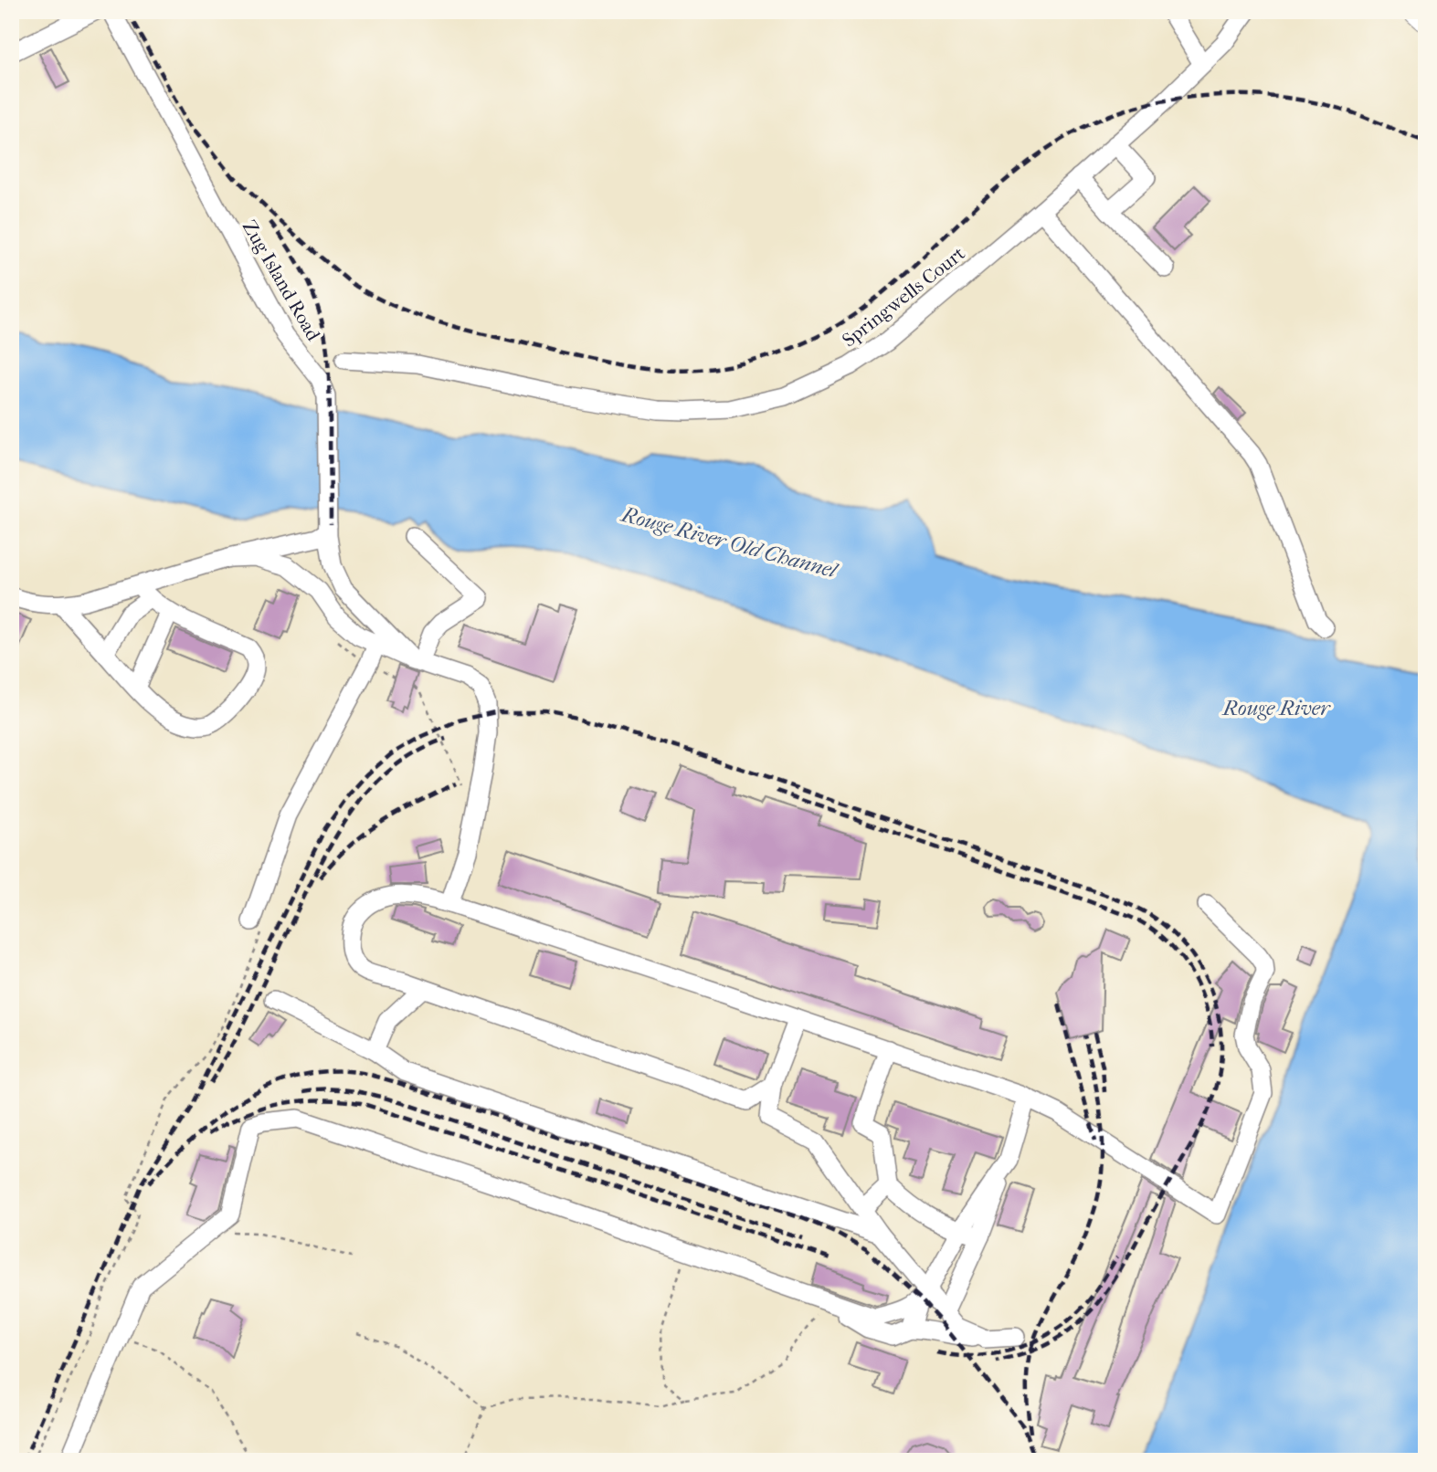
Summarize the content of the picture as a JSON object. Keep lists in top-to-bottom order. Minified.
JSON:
{"streets":{"street":["Zug Island Road","Springwells Court"]},"water":["Rouge River Old Channel","Rouge River"]}
